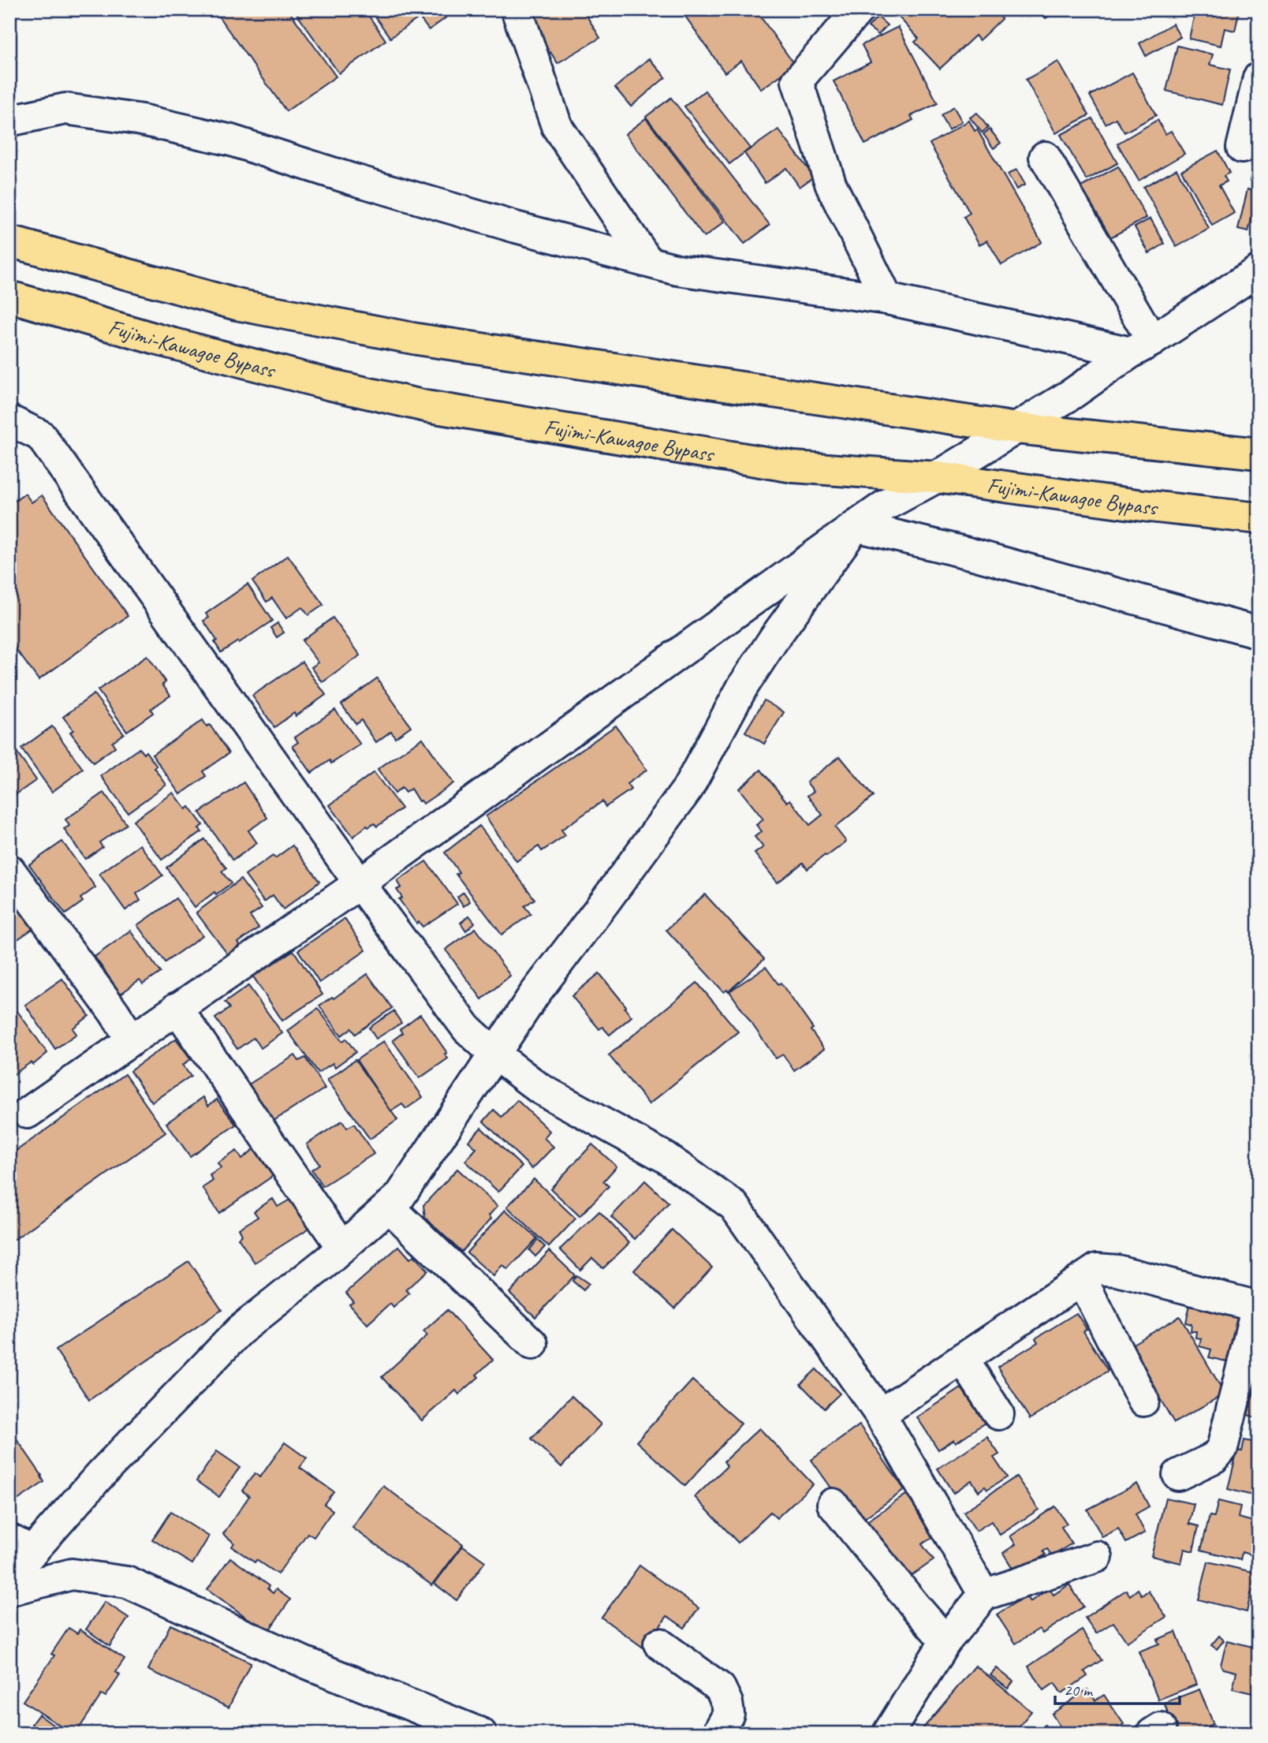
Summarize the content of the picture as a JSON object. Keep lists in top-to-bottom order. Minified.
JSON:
{"streets":{"highway":["Fujimi-Kawagoe Bypass"]},"scale_bar":"20 m"}
